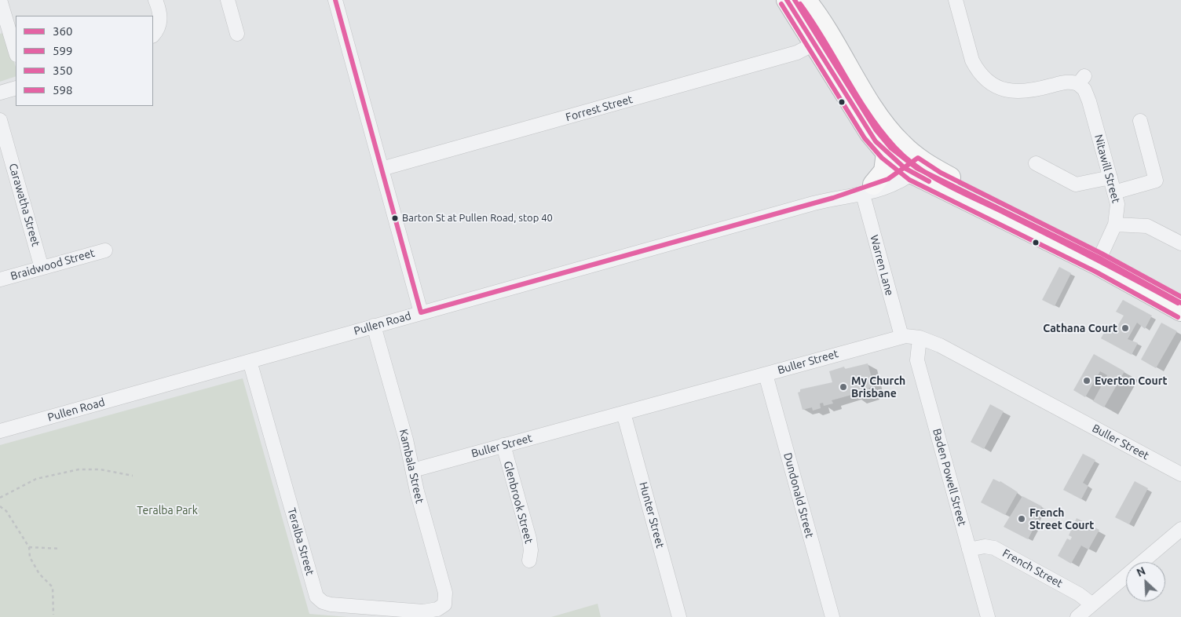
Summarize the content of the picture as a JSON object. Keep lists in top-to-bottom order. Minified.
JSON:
{"streets":{"street":["Forrest Street","Nitawill Street","Carawatha Street","Braidwood Street","Warren Lane","Pullen Road","Buller Street","Kambala Street","Baden Powell Street","Dundonald Street","Glenbrook Street","Hunter Street","Teralba Street","French Street"]},"crossings":[["Carawatha Street","Braidwood Street"],["Warren Lane","Pullen Road"],["Warren Lane","Buller Street"],["Pullen Road","Kambala Street"],["Pullen Road","Teralba Street"],["Buller Street","Kambala Street"],["Buller Street","Baden Powell Street"],["Buller Street","Dundonald Street"],["Buller Street","Glenbrook Street"],["Buller Street","Hunter Street"],["Kambala Street","Teralba Street"],["Baden Powell Street","French Street"]],"parks":["Teralba Park"],"places":["Barton St at Pullen Road, stop 40","Cathana Court","Everton Court","My Church Brisbane","French Street Court"],"lines":["transit line 360","transit line 350","transit line 599","transit line 598"],"legend":["360","599","350","598"],"north":"top left"}
